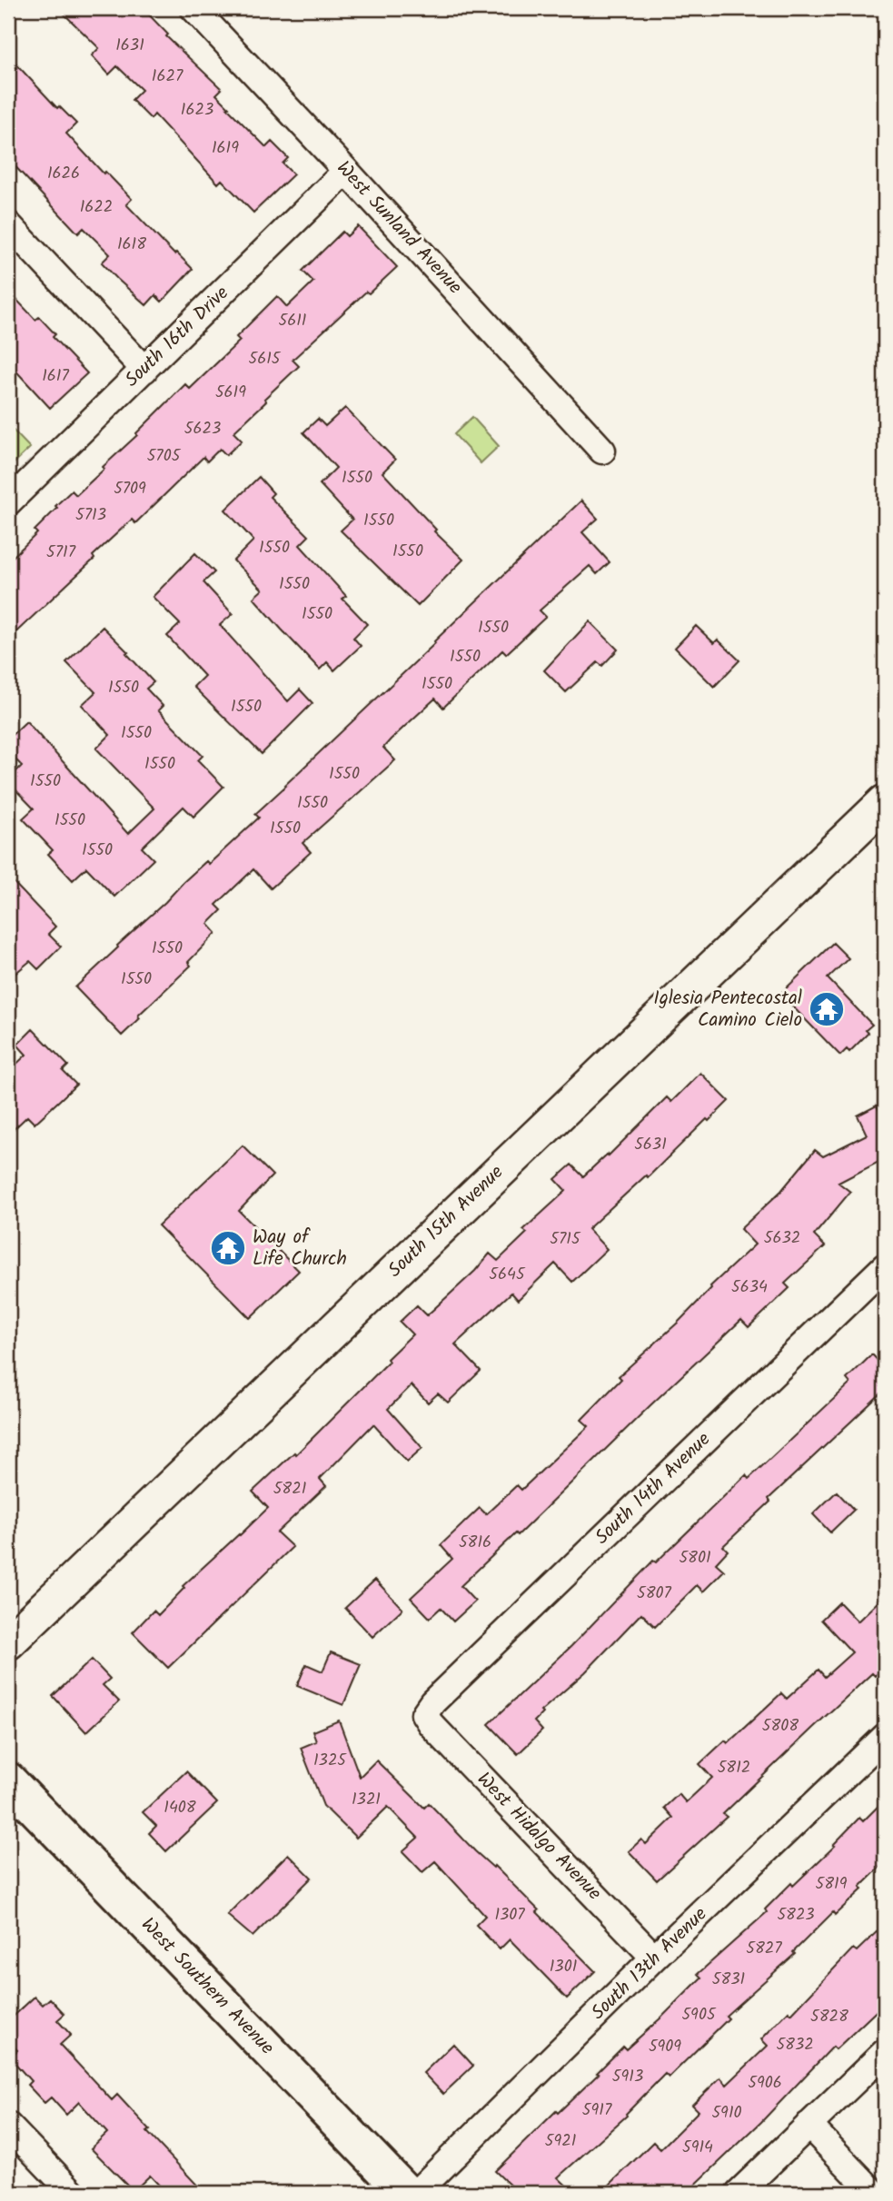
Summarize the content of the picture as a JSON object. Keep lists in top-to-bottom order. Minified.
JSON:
{"streets":{"main road":["West Southern Avenue"],"street":["West Sunland Avenue","South 16th Drive","South 15th Avenue","South 14th Avenue","West Hidalgo Avenue","South 13th Avenue"]},"crossings":[["West Sunland Avenue","South 16th Drive"],["South 14th Avenue","West Hidalgo Avenue"],["West Hidalgo Avenue","South 13th Avenue"]],"places":{"temple":["Iglesia Pentecostal Camino Cielo","Way of Life Church"]},"house_numbers":["1631","1627","1623","1619","1626","1622","1618","5611","5615","1617","5619","5623","5705","1550","5709","5713","1550","1550","1550","5717","1550","1550","1550","1550","1550","1550","1550","1550","1550","1550","1550","1550","1550","1550","1550","1550","1550","5631","5632","5715","5645","5634","5821","5816","5801","5807","5808","1325","5812","1321","1408","5819","1307","5823","5827","1301","5831","5905","5828","5832","5909","5913","5906","5917","5910","5921","5914"]}
